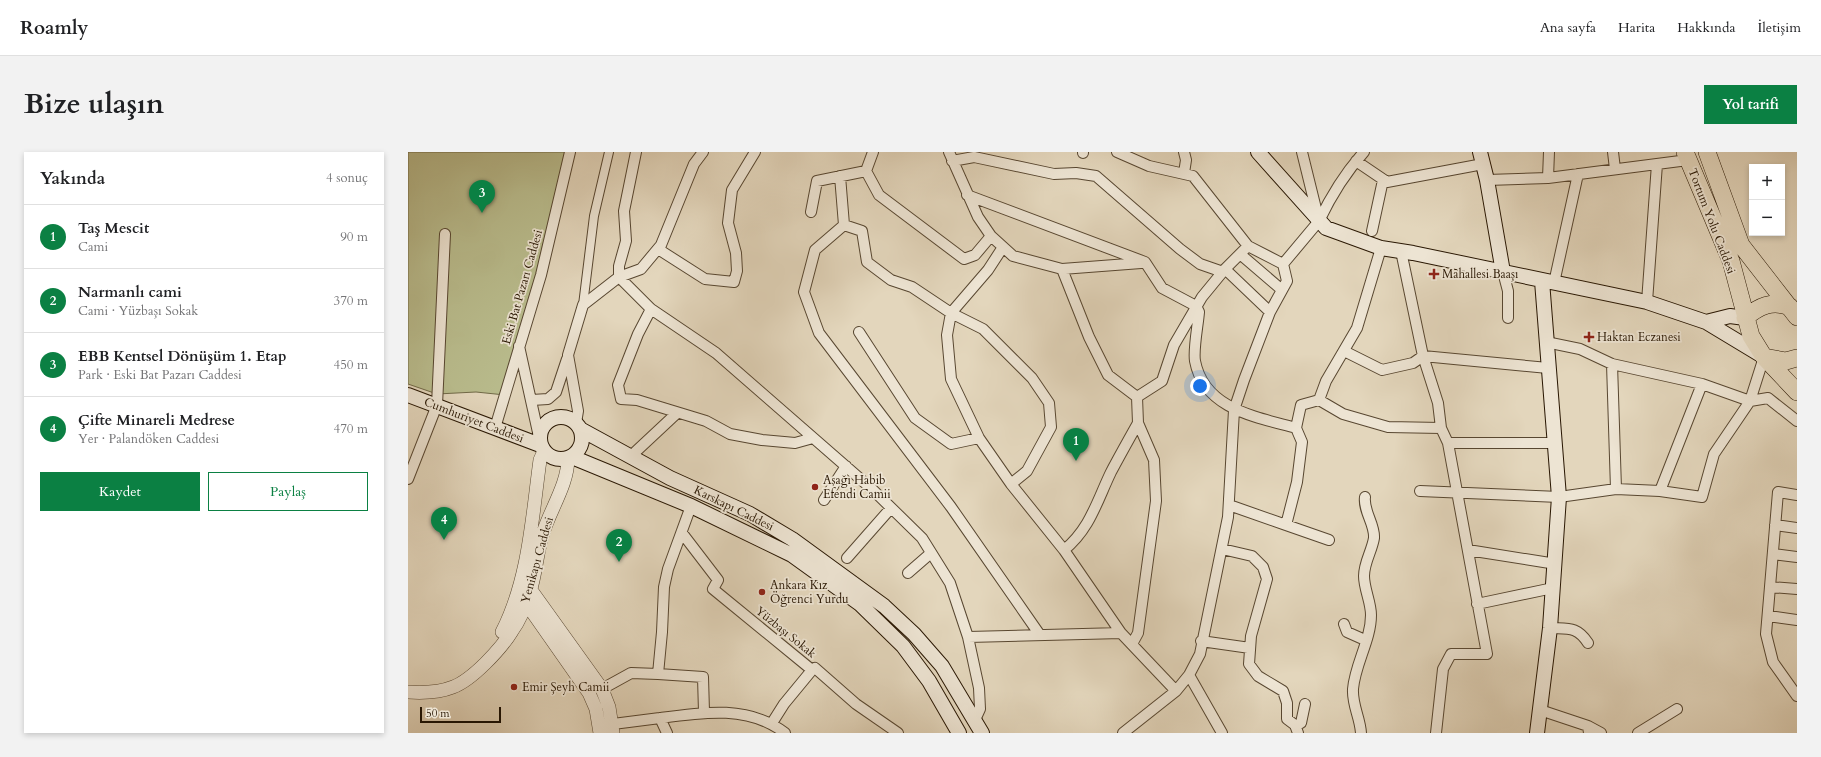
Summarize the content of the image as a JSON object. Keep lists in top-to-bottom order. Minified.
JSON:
{"streets":{"highway":["Tortum Yolu Caddesi"],"main road":["Cumhuriyet Caddesi","Karskapı Caddesi"],"street":["Eski Bat Pazarı Caddesi","Yenikapı Caddesi","Yüzbaşı Sokak"]},"crossings":[["Eski Bat Pazarı Caddesi","Cumhuriyet Caddesi"],["Cumhuriyet Caddesi","Karskapı Caddesi"],["Cumhuriyet Caddesi","Yenikapı Caddesi"],["Karskapı Caddesi","Yenikapı Caddesi"]],"places":{"health":["Mahallesi Baaşı","Haktan Eczanesi"],"other":["Aşağı Habib Efendi Camii","Ankara Kız Öğrenci Yurdu","Emir Şeyh Camii"]},"scale_bar":"50 m","page":{"header":"Roamly","nav":["Ana sayfa","Harita","Hakkında","İletişim"],"title":"Bize ulaşın","buttons":["Yol tarifi",["Kaydet","Paylaş"]],"heading":["Yakında","4 sonuç"],"map_buttons":["+","−"],"pins":["3","1","4","2"],"list":[{"mark":"1","name":"Taş Mescit","note":"Cami","value":"90 m"},{"mark":"2","name":"Narmanlı cami","note":"Cami · Yüzbaşı Sokak","value":"370 m"},{"mark":"3","name":"EBB Kentsel Dönüşüm 1. Etap","note":"Park · Eski Bat Pazarı Caddesi","value":"450 m"},{"mark":"4","name":"Çifte Minareli Medrese","note":"Yer · Palandöken Caddesi","value":"470 m"}],"scale":"50 m"}}
